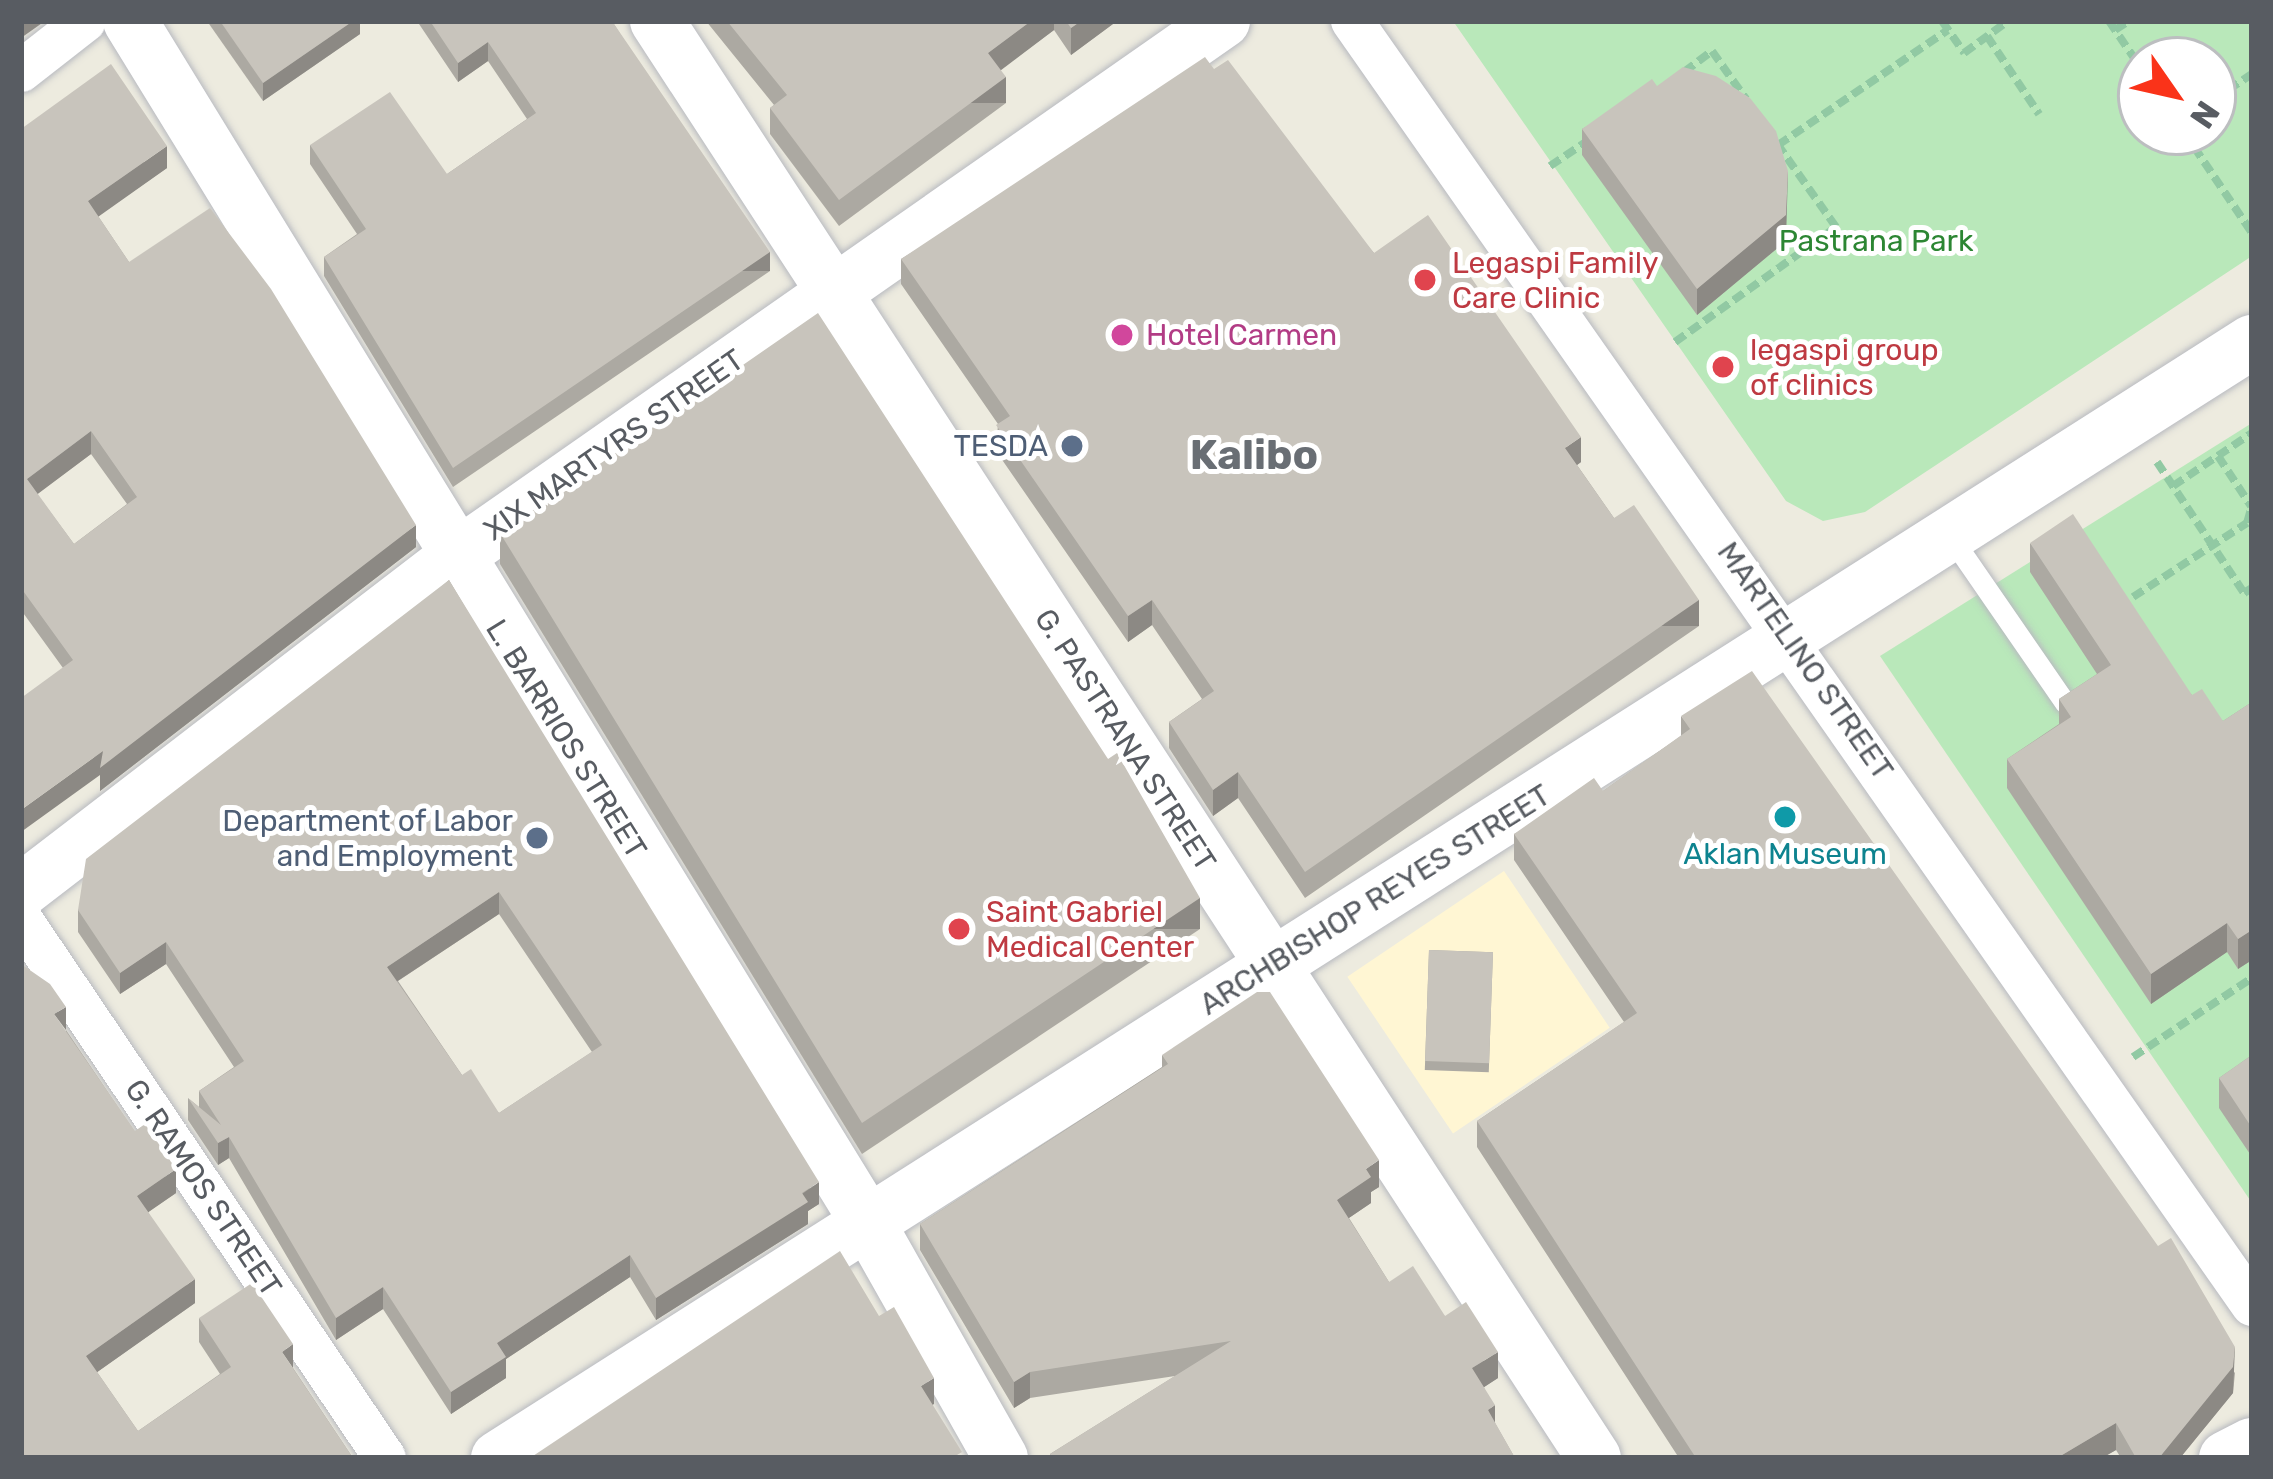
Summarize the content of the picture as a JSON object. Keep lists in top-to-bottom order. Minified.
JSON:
{"streets":{"street":["XIX MARTYRS STREET","MARTELINO STREET","L. BARRIOS STREET","G. PASTRANA STREET","ARCHBISHOP REYES STREET","G. RAMOS STREET"]},"crossings":[["XIX MARTYRS STREET","L. BARRIOS STREET"],["XIX MARTYRS STREET","G. PASTRANA STREET"],["MARTELINO STREET","ARCHBISHOP REYES STREET"],["L. BARRIOS STREET","ARCHBISHOP REYES STREET"],["G. PASTRANA STREET","ARCHBISHOP REYES STREET"]],"districts":["Kalibo"],"parks":["Pastrana Park"],"places":["Legaspi Family Care Clinic","Hotel Carmen","legaspi group of clinics","TESDA","Aklan Museum","Department of Labor and Employment","Saint Gabriel Medical Center"],"north":"bottom right"}
